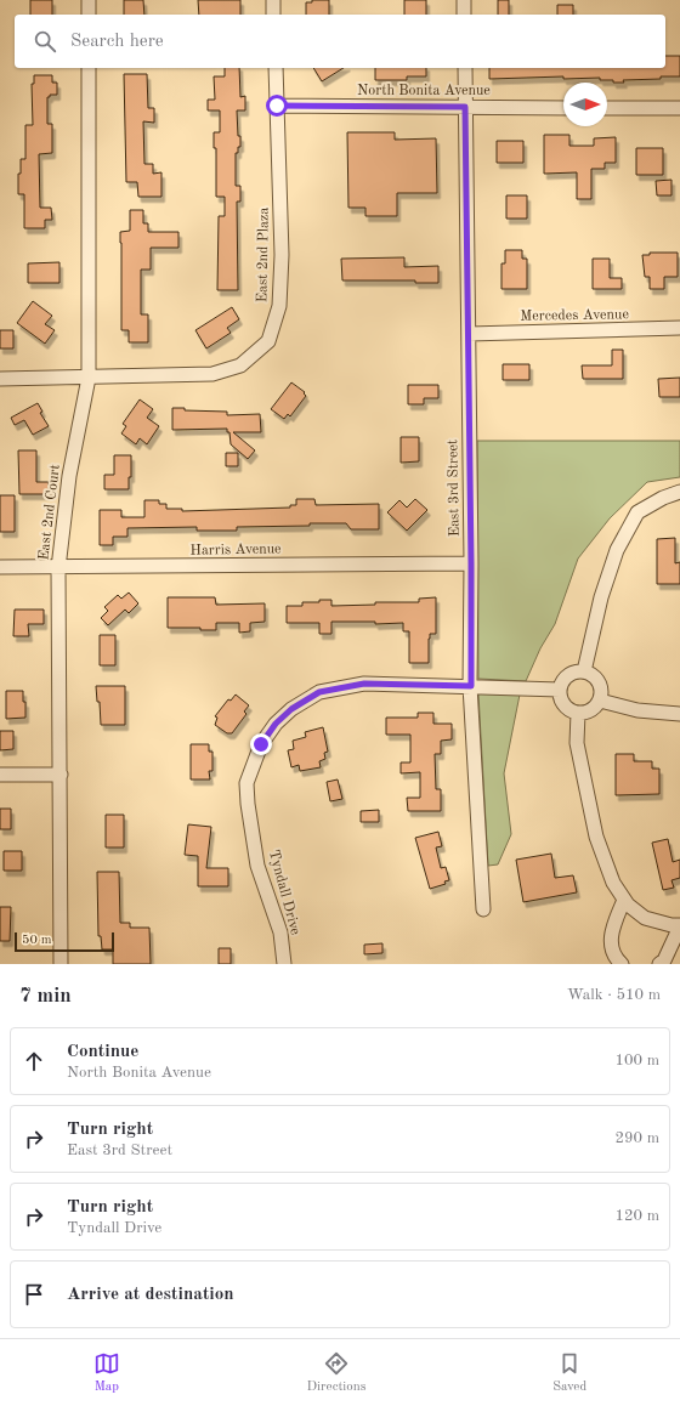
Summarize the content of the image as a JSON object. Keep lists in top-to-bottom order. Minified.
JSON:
{"streets":{"street":["North Bonita Avenue","East 2nd Plaza","Mercedes Avenue","East 3rd Street","East 2nd Court","Harris Avenue","Tyndall Drive"]},"crossings":[["North Bonita Avenue","East 2nd Plaza"],["North Bonita Avenue","East 3rd Street"],["East 2nd Plaza","East 2nd Court"],["Mercedes Avenue","East 3rd Street"],["East 3rd Street","Harris Avenue"],["East 3rd Street","Tyndall Drive"],["East 2nd Court","Harris Avenue"]],"scale_bar":"50 m","north":"right","page":{"search":"Search here","scale":"50 m","heading":["7 min","Walk · 510 m"],"list":[["Continue","North Bonita Avenue","100 m"],["Turn right","East 3rd Street","290 m"],["Turn right","Tyndall Drive","120 m"],"Arrive at destination"],"nav":["Map","Directions","Saved"]}}
